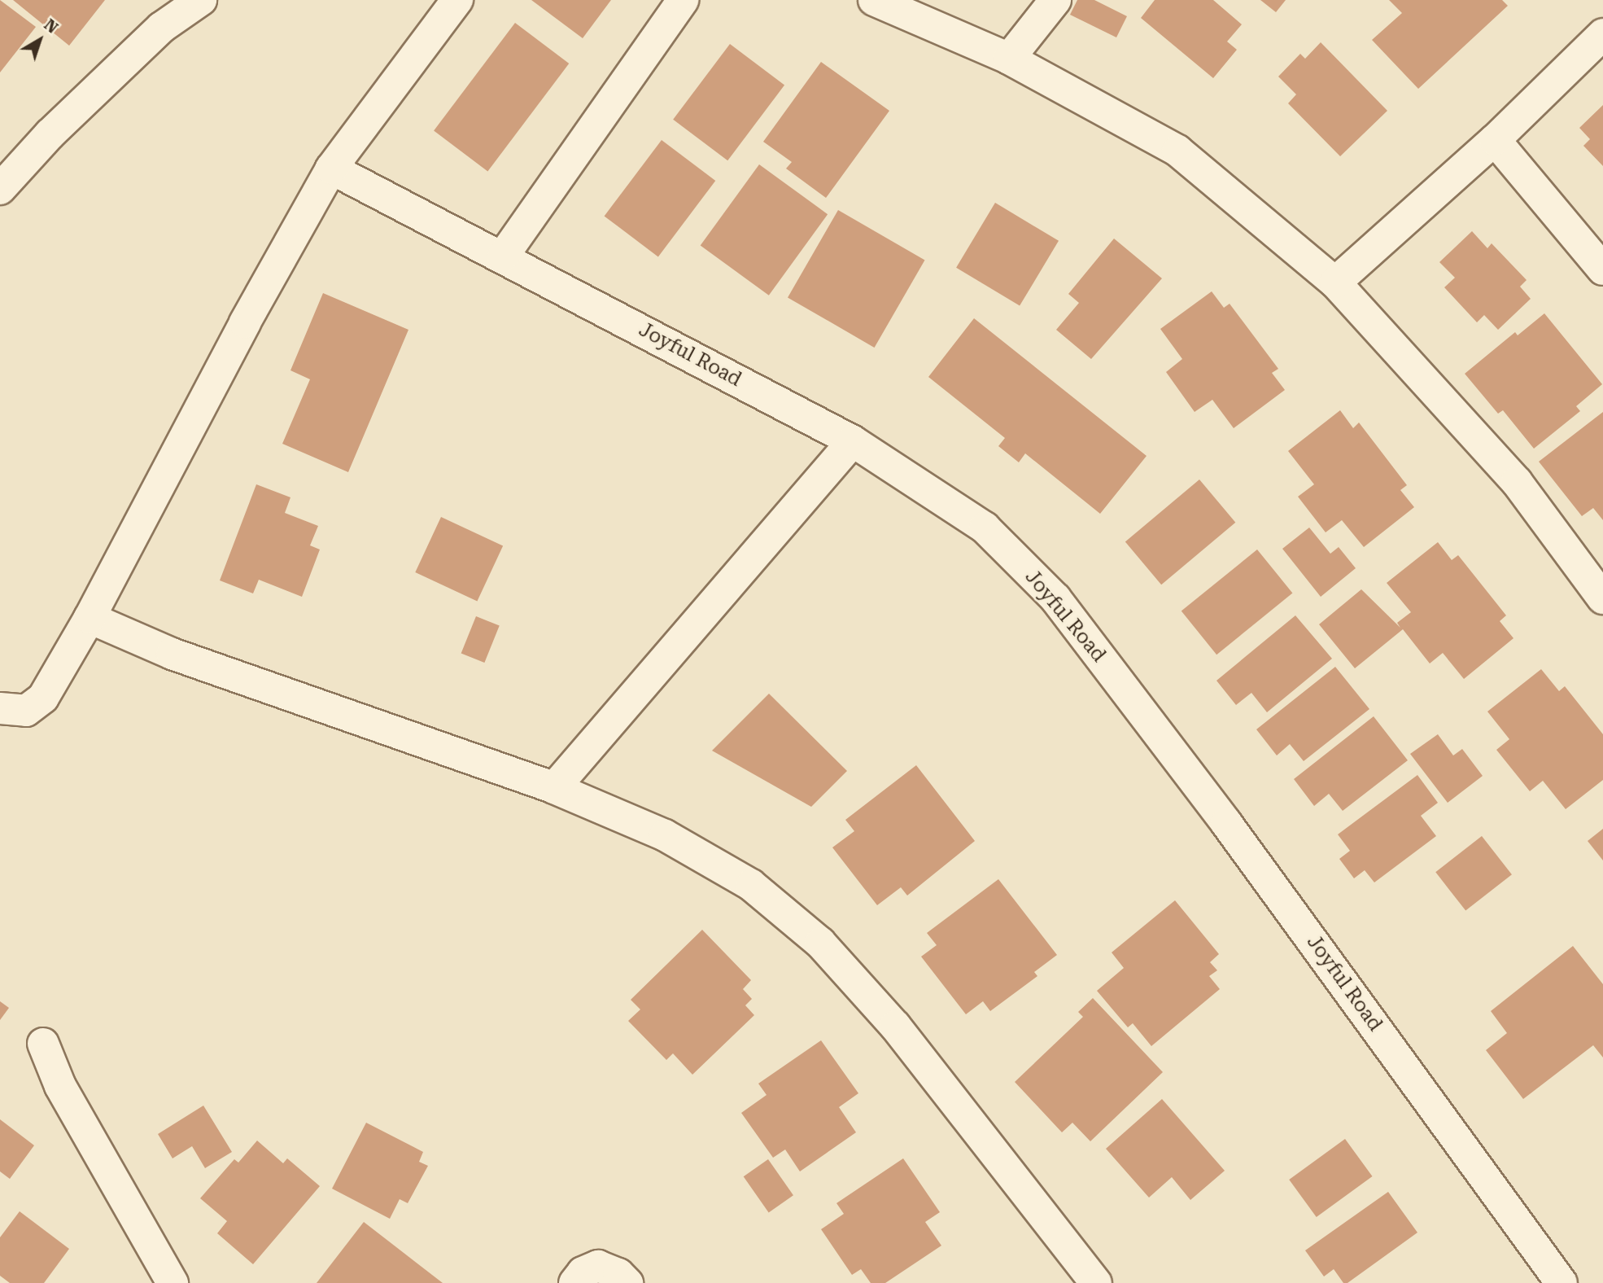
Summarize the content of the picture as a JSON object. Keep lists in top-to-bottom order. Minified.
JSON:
{"streets":{"street":["Joyful Road"]},"north":"top right"}
